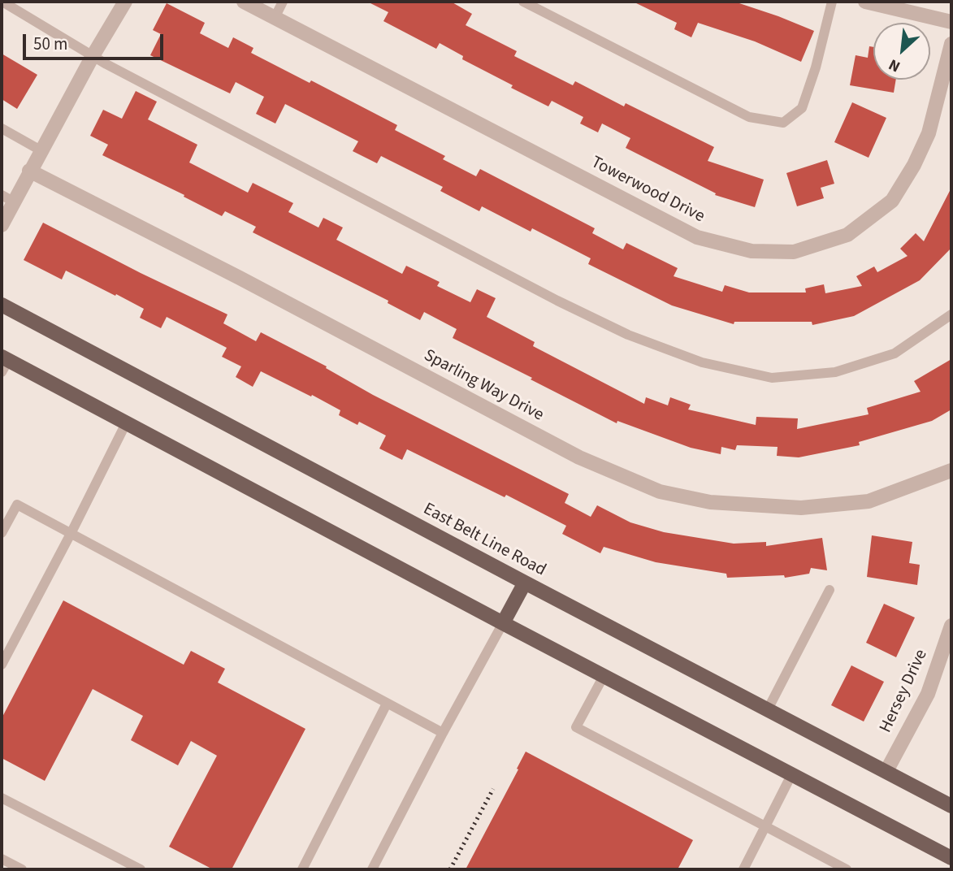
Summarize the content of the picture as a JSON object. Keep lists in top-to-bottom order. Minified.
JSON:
{"streets":{"main road":["East Belt Line Road"],"street":["Towerwood Drive","Sparling Way Drive","Hersey Drive"]},"crossings":[["East Belt Line Road","Hersey Drive"]],"scale_bar":"50 m","north":"bottom left"}
